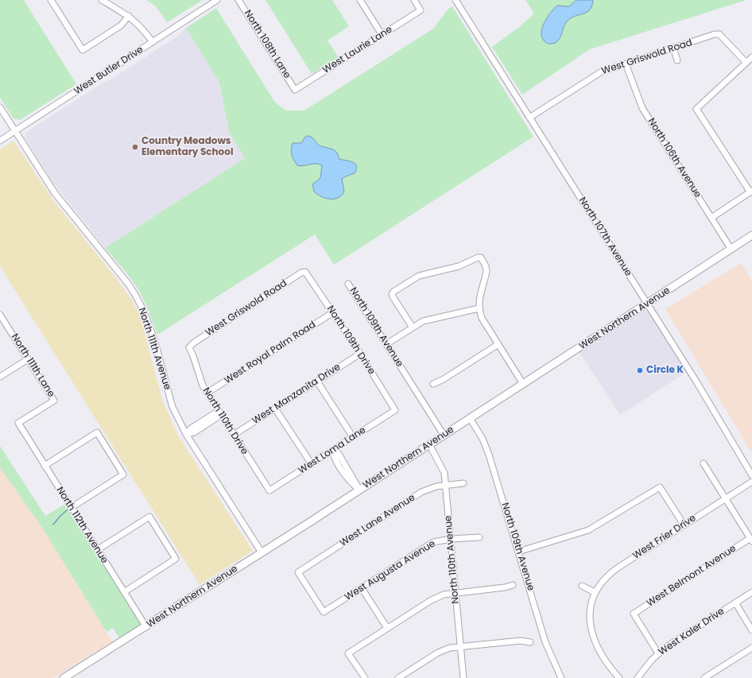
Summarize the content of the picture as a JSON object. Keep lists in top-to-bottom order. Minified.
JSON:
{"streets":{"main road":["West Northern Avenue"],"street":["North 108th Lane","West Laurie Lane","West Griswold Road","West Butler Drive","North 106th Avenue","North 107th Avenue","North 109th Avenue","North 109th Drive","North 111th Avenue","West Royal Palm Road","North 111th Lane","West Manzanita Drive","North 110th Drive","West Loma Lane","West Lane Avenue","North 112th Avenue","West Frier Drive","North 110th Avenue","West Augusta Avenue","West Belmont Avenue","West Kaler Drive"]},"crossings":[["North 108th Lane","West Laurie Lane"],["West Griswold Road","North 106th Avenue"],["West Griswold Road","North 107th Avenue"],["West Griswold Road","North 109th Drive"],["West Griswold Road","North 110th Drive"],["West Butler Drive","North 111th Avenue"],["North 106th Avenue","West Northern Avenue"],["North 107th Avenue","West Northern Avenue"],["West Northern Avenue","North 109th Avenue"],["West Northern Avenue","North 111th Avenue"],["West Northern Avenue","North 112th Avenue"],["West Northern Avenue","North 110th Avenue"],["North 109th Drive","West Royal Palm Road"],["North 109th Drive","West Manzanita Drive"],["North 109th Drive","West Loma Lane"],["West Royal Palm Road","North 110th Drive"],["North 111th Lane","North 112th Avenue"],["West Manzanita Drive","North 110th Drive"],["North 110th Drive","West Loma Lane"],["West Lane Avenue","North 110th Avenue"],["West Lane Avenue","West Augusta Avenue"],["North 110th Avenue","West Augusta Avenue"],["West Belmont Avenue","West Kaler Drive"]],"places":["Country Meadows Elementary School","Circle K"]}
